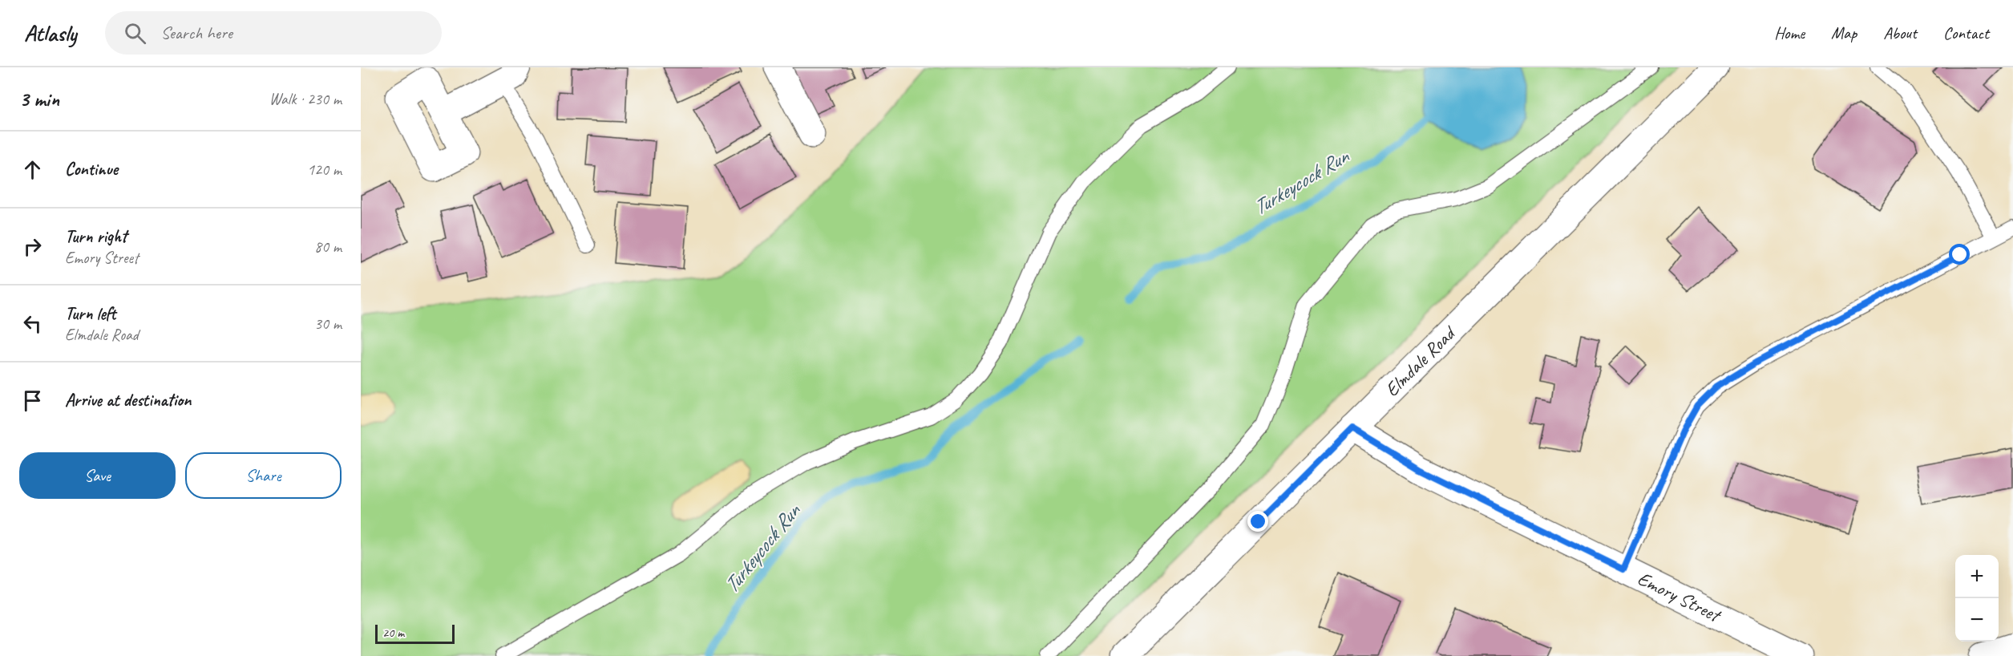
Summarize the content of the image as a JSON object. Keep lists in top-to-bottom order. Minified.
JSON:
{"streets":{"street":["Elmdale Road","Emory Street"]},"crossings":[["Elmdale Road","Emory Street"]],"water":["Turkeycock Run"],"scale_bar":"20 m","page":{"header":"Atlasly","search":"Search here","nav":["Home","Map","About","Contact"],"heading":["3 min","Walk · 230 m"],"list":[["Continue","120 m"],["Turn right","Emory Street","80 m"],["Turn left","Elmdale Road","30 m"],"Arrive at destination"],"buttons":["Save","Share"],"map_buttons":["+","−"],"scale":"20 m"}}
